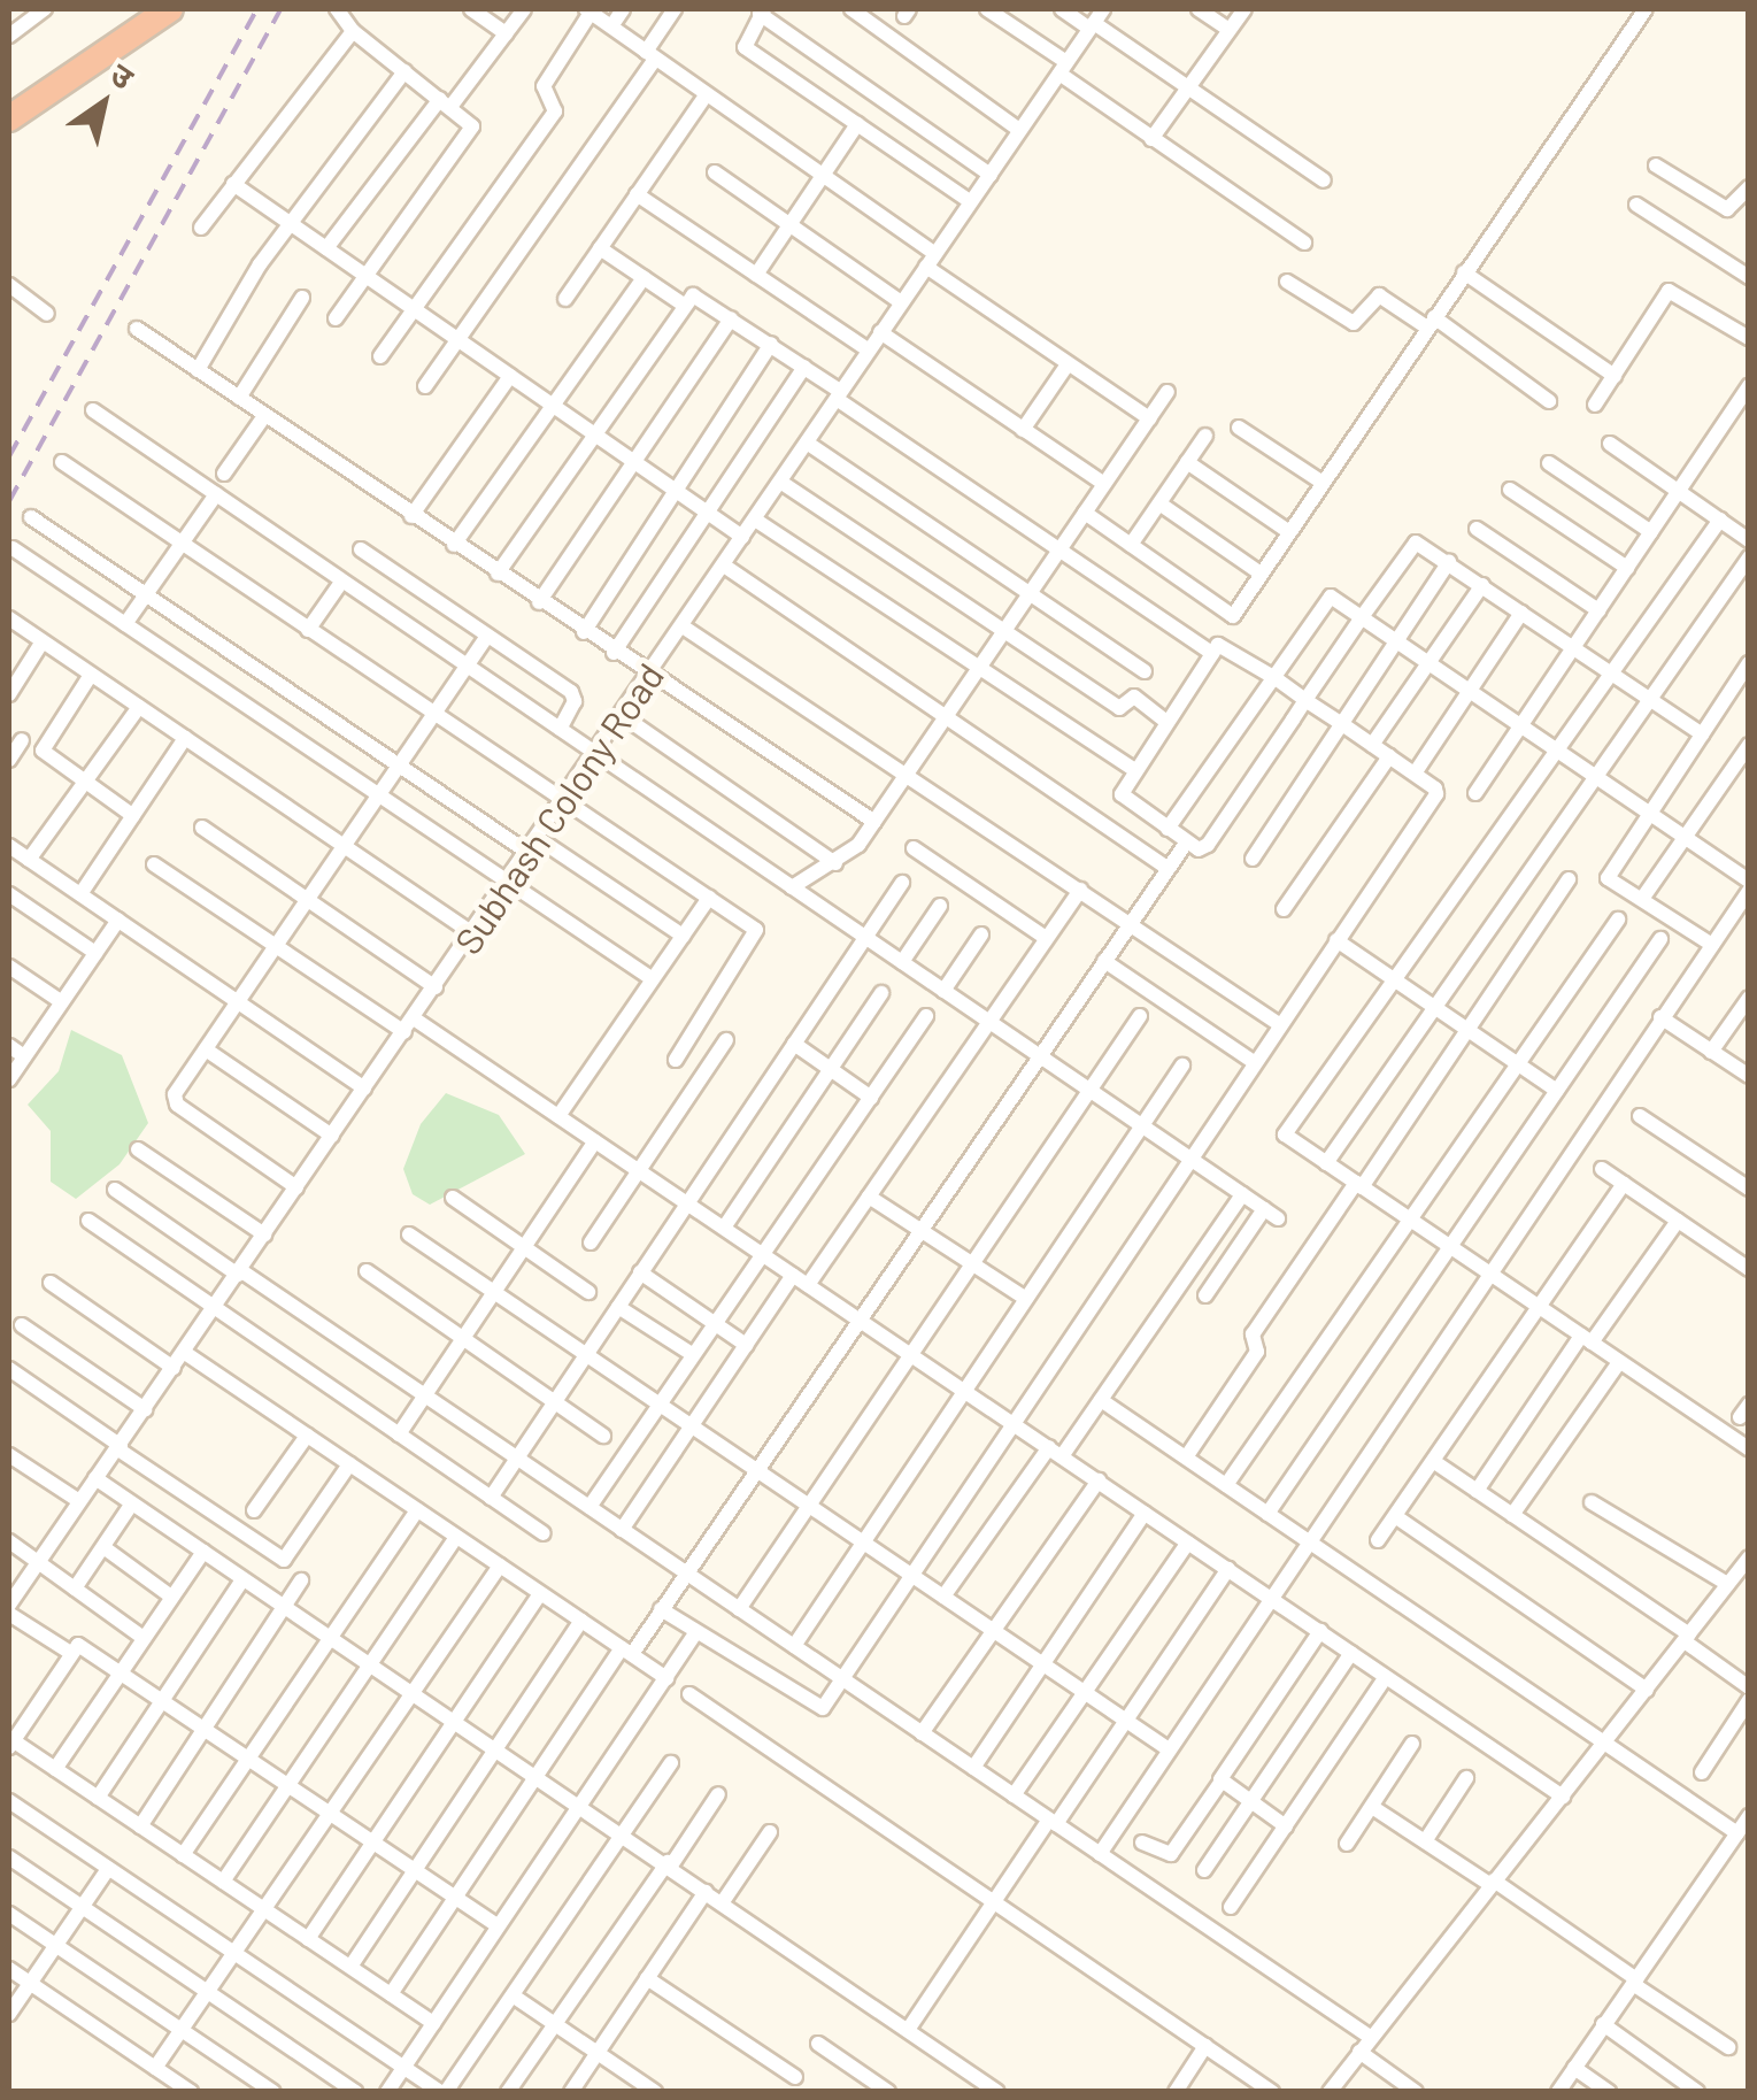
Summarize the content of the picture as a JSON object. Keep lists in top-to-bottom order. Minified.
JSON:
{"streets":{"street":["Subhash Colony Road"]},"north":"top right"}
